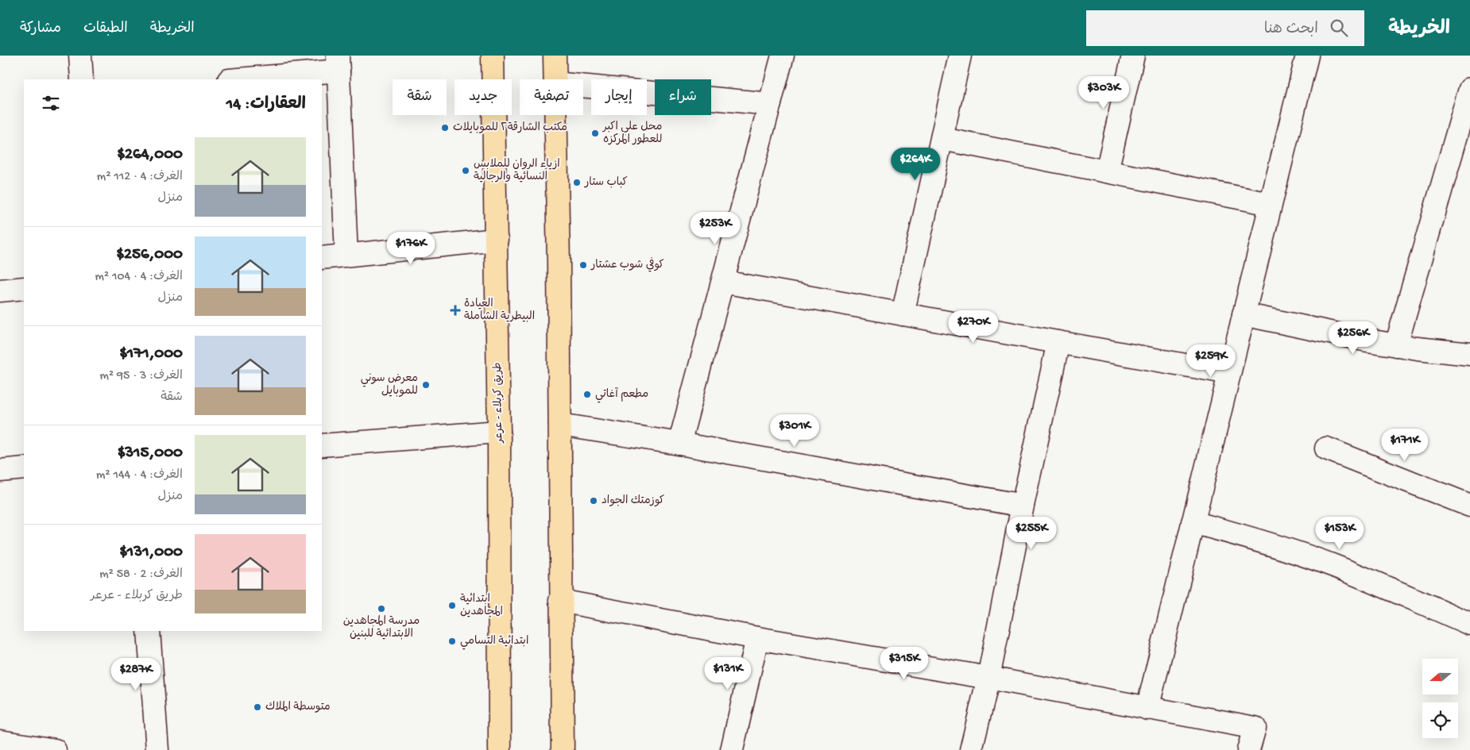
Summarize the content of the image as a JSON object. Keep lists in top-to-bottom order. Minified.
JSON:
{"streets":{"main road":["طريق كربلاء - عرعر"]},"places":{"other":["مكتب الشارقة٢ للموبايلات","محل علي اكبر للعطور المركزه","ازياء الروان للملابس النسائية والرجالية","كباب ستار","كوفي شوب عشتار","معرض سوني للموبايل","مطعم آغاتي","كوزمتك الجواد","ابتدائية المجاهدين","مدرسة المجاهدين الابتدائية للبنين","ابتدائية التسامي","متوسطة الملاك"],"health":["العيادة البيطرية الشاملة"]},"north":"left","page":{"header":"الخريطة","search":"ابحث هنا","nav":["الخريطة","الطبقات","مشاركة"],"price":["$303K","$264K","$253K","$176K","$270K","$256K","$259K","$301K","$171K","$255K","$153K","$315K","$131K","$287K"],"chip":["شراء","إيجار","تصفية","جديد","شقة"],"heading":"العقارات: 14","list":[{"name":"$264,000","note":"الغرف: 4 · 112 m² · منزل"},{"name":"$256,000","note":"الغرف: 4 · 104 m² · منزل"},{"name":"$171,000","note":"الغرف: 3 · 95 m² · شقة"},{"name":"$315,000","note":"الغرف: 4 · 144 m² · منزل"},{"name":"$131,000","note":"الغرف: 2 · 58 m² · طريق كربلاء - عرعر"}]}}
